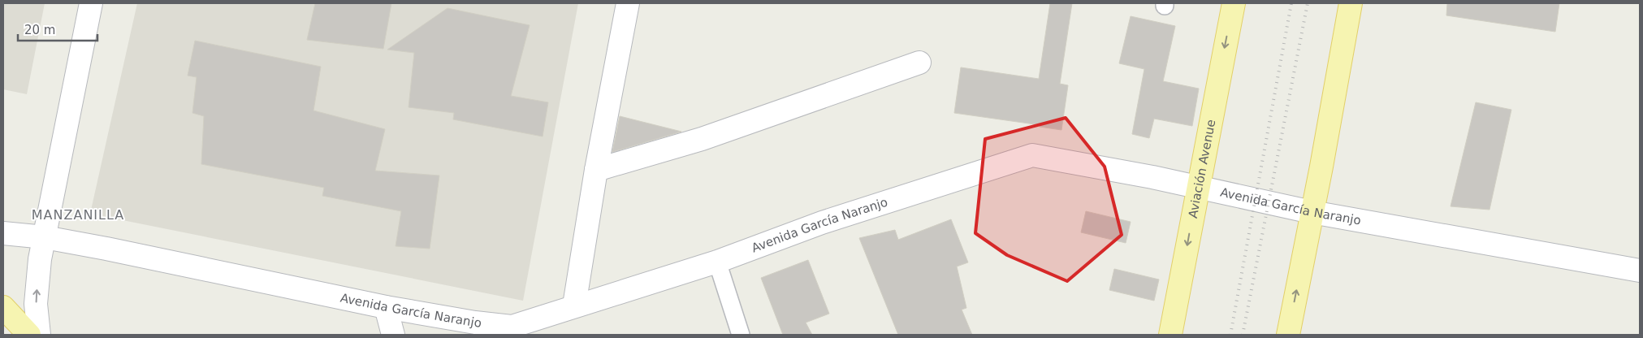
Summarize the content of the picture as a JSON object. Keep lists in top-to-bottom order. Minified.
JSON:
{"streets":{"main road":["Aviación Avenue"],"street":["Avenida García Naranjo"]},"crossings":[["Aviación Avenue","Avenida García Naranjo"]],"districts":["MANZANILLA"],"scale_bar":"20 m"}
